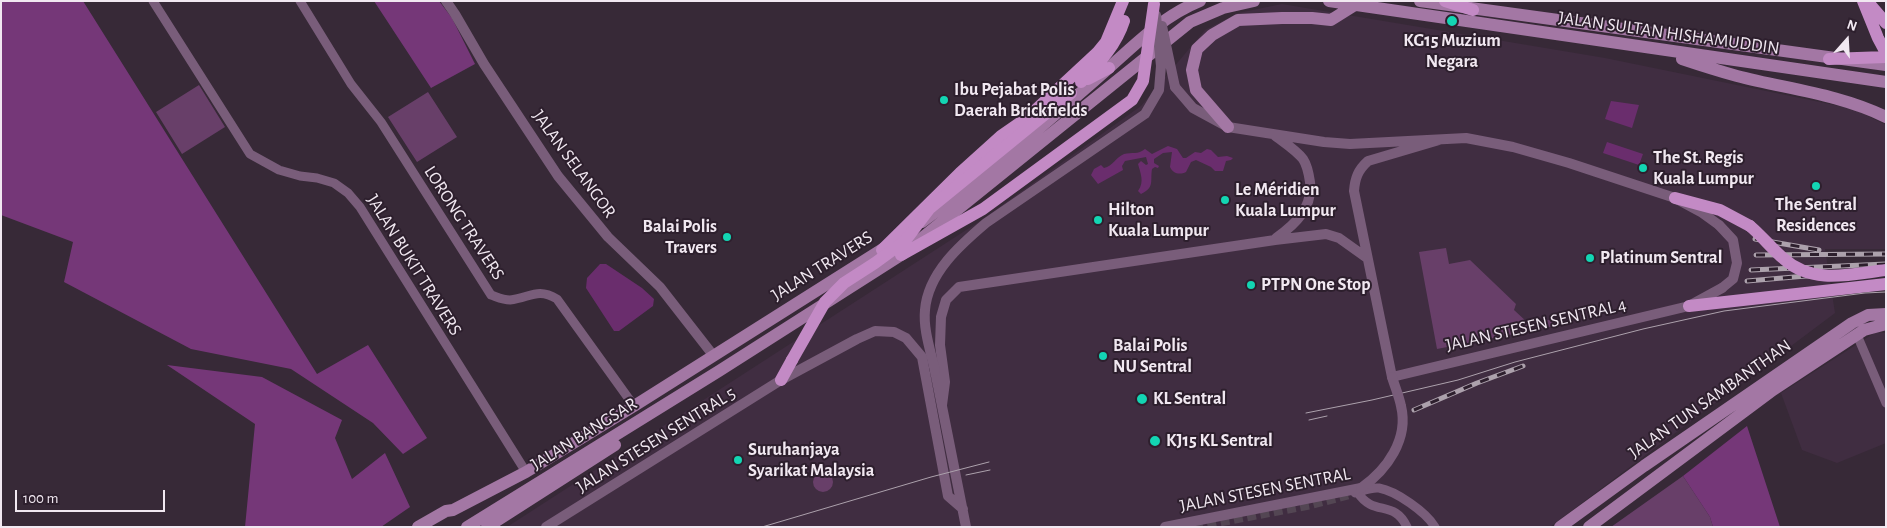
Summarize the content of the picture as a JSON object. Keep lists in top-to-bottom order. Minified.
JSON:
{"streets":{"main road":["JALAN SULTAN HISHAMUDDIN","JALAN TRAVERS","JALAN TUN SAMBANTHAN","JALAN BANGSAR"],"street":["JALAN SELANGOR","LORONG TRAVERS","JALAN BUKIT TRAVERS","JALAN STESEN SENTRAL 4","JALAN STESEN SENTRAL 5","JALAN STESEN SENTRAL"]},"crossings":[["JALAN SELANGOR","JALAN TRAVERS"],["LORONG TRAVERS","JALAN TRAVERS"],["JALAN BUKIT TRAVERS","JALAN TRAVERS"],["JALAN TRAVERS","JALAN BANGSAR"],["JALAN STESEN SENTRAL 4","JALAN STESEN SENTRAL"]],"places":["KG15 Muzium Negara","Ibu Pejabat Polis Daerah Brickfields","The St. Regis Kuala Lumpur","The Sentral Residences","Le Méridien Kuala Lumpur","Hilton Kuala Lumpur","Balai Polis Travers","Platinum Sentral","PTPN One Stop","Balai Polis NU Sentral","KL Sentral","KJ15 KL Sentral","Suruhanjaya Syarikat Malaysia"],"scale_bar":"100 m","north":"top"}
